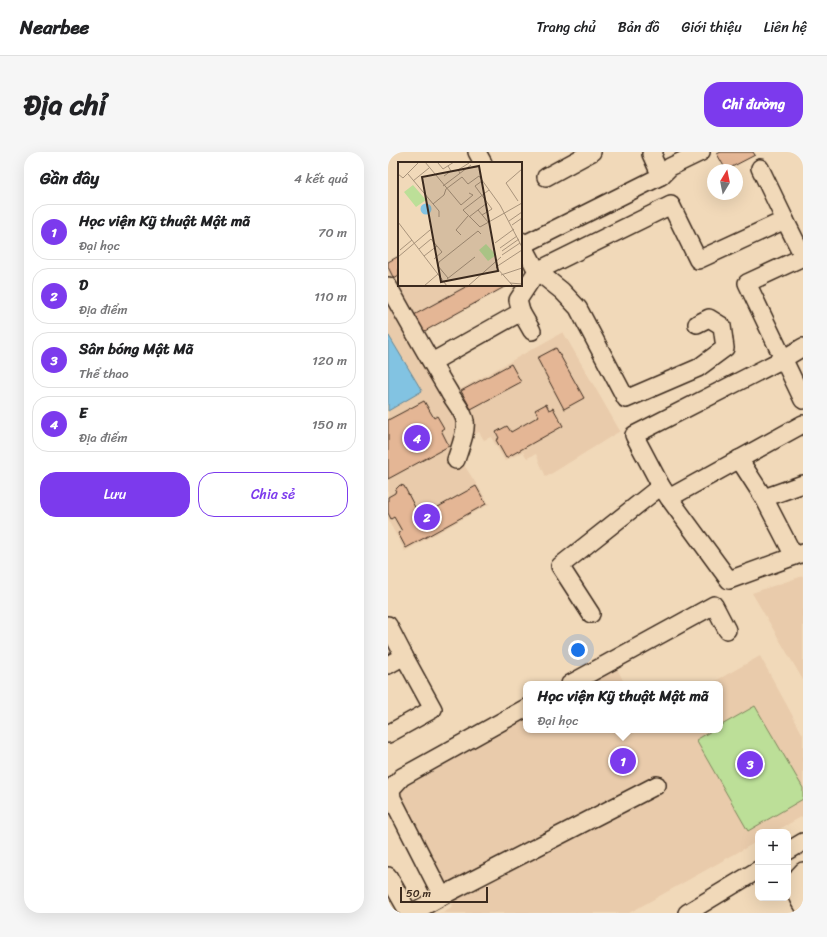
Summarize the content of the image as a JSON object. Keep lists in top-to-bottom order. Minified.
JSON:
{"scale_bar":"50 m","north":"top","page":{"header":"Nearbee","nav":["Trang chủ","Bản đồ","Giới thiệu","Liên hệ"],"title":"Địa chỉ","buttons":["Chỉ đường",["Lưu","Chia sẻ"]],"heading":["Gần đây","4 kết quả"],"list":[{"mark":"1","name":"Học viện Kỹ thuật Mật mã","note":"Đại học","value":"70 m"},{"mark":"2","name":"D","note":"Địa điểm","value":"110 m"},{"mark":"3","name":"Sân bóng Mật Mã","note":"Thể thao","value":"120 m"},{"mark":"4","name":"E","note":"Địa điểm","value":"150 m"}],"pins":["4","2","1","3"],"popup":["Học viện Kỹ thuật Mật mã","Đại học"],"map_buttons":["+","−"],"scale":"50 m"}}
